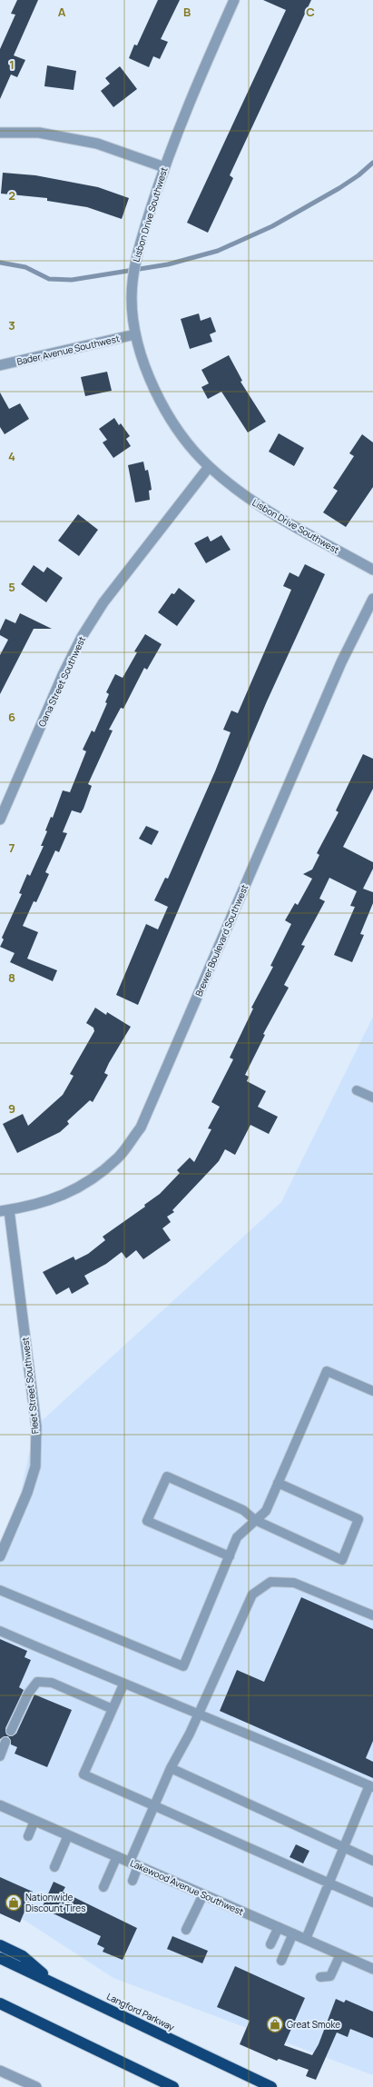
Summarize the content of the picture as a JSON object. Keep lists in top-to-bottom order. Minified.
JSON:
{"streets":{"highway":["Langford Parkway"],"street":["Lisbon Drive Southwest","Bader Avenue Southwest","Oana Street Southwest","Brewer Boulevard Southwest","Fleet Street Southwest","Lakewood Avenue Southwest"]},"crossings":[["Lisbon Drive Southwest","Bader Avenue Southwest"],["Lisbon Drive Southwest","Oana Street Southwest"],["Brewer Boulevard Southwest","Fleet Street Southwest"]],"places":{"shop":["Nationwide Discount Tires","Great Smoke"]},"grid":{"columns":["A","B","C"],"rows":["1","2","3","4","5","6","7","8","9"]}}
